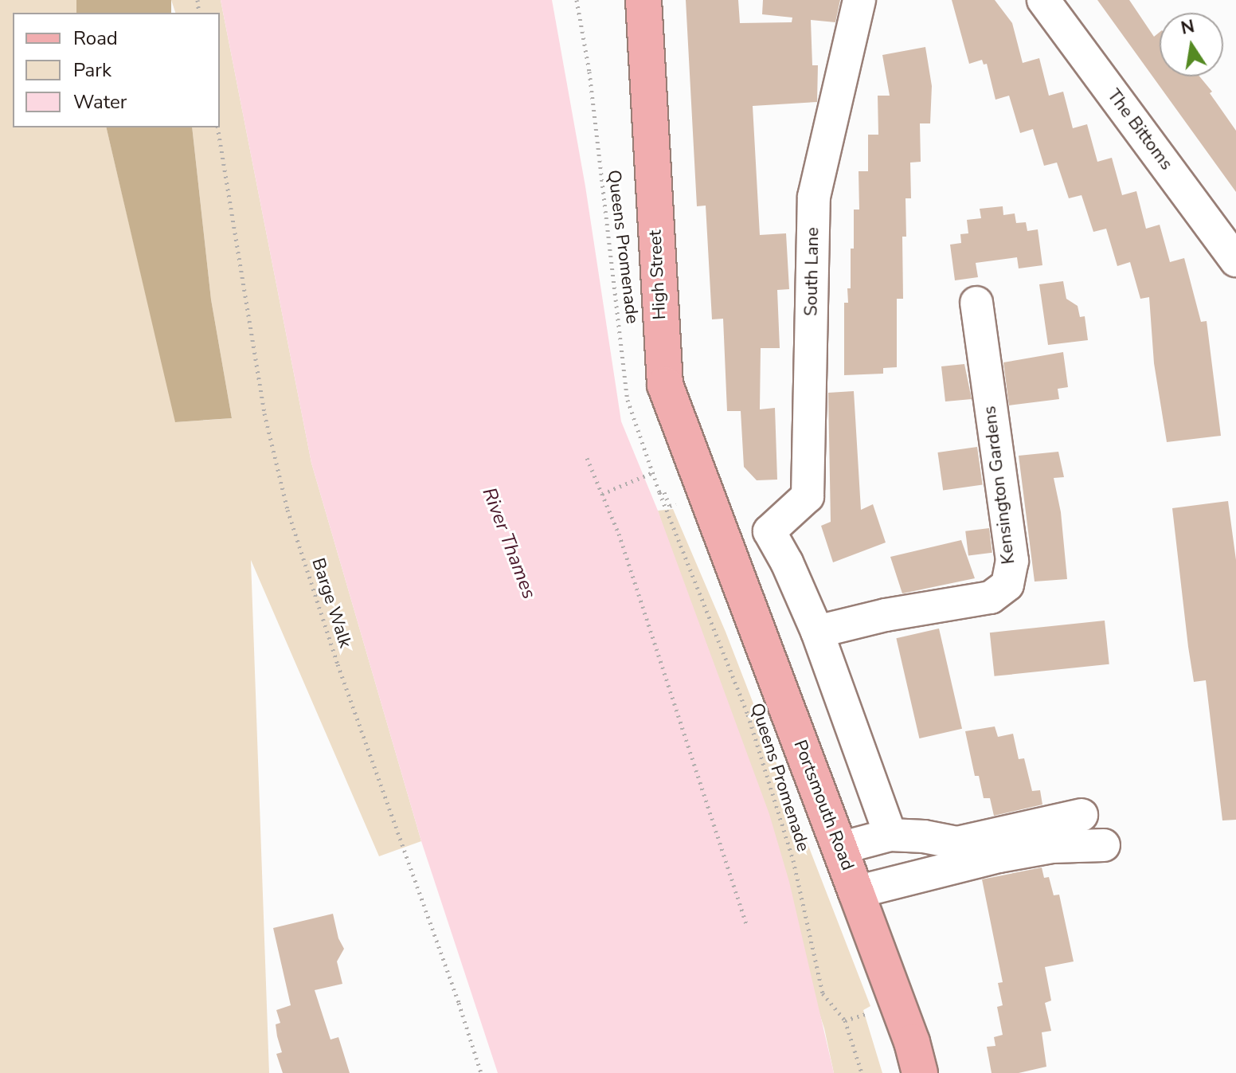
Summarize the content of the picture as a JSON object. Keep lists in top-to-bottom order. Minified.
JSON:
{"streets":{"main road":["High Street","Portsmouth Road"],"street":["The Bittoms","South Lane","Kensington Gardens"],"path":["Queens Promenade","Barge Walk"]},"crossings":[["High Street","Portsmouth Road"]],"water":["River Thames"],"legend":["Road","Park","Water"],"north":"top"}
